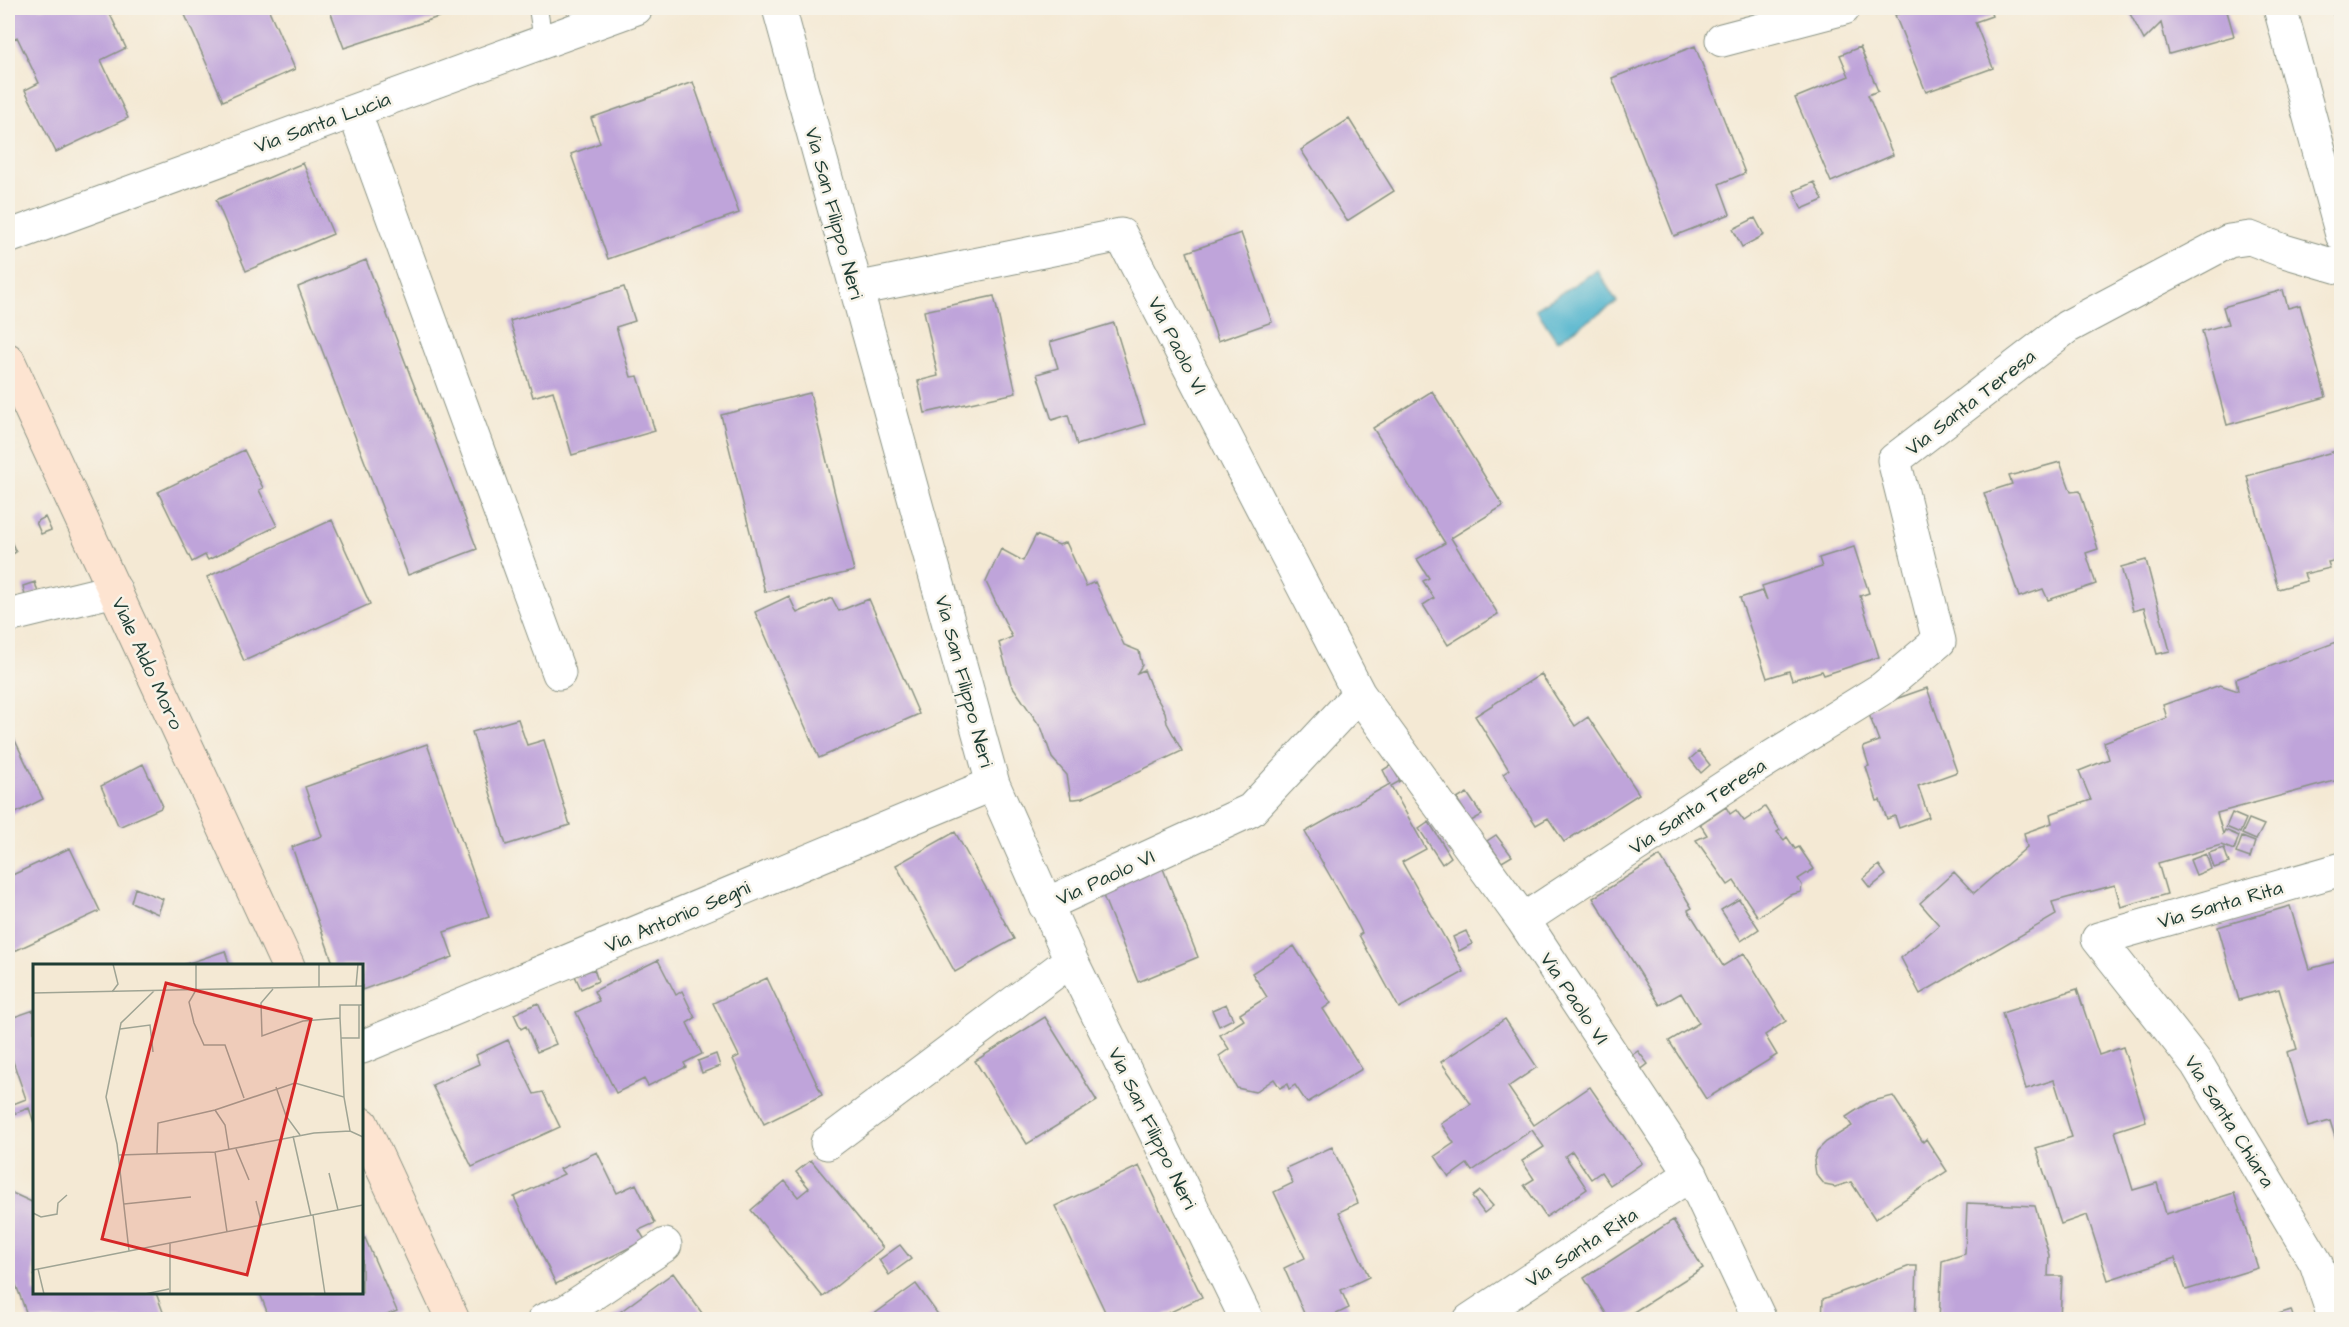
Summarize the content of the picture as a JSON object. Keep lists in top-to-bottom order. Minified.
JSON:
{"streets":{"main road":["Viale Aldo Moro"],"street":["Via Santa Lucia","Via San Filippo Neri","Via Paolo VI","Via Santa Teresa","Via Santa Rita","Via Antonio Segni","Via Santa Chiara"]},"crossings":[["Via San Filippo Neri","Via Paolo VI"],["Via San Filippo Neri","Via Antonio Segni"],["Via Paolo VI","Via Santa Teresa"],["Via Paolo VI","Via Santa Rita"],["Via Santa Rita","Via Santa Chiara"]]}
